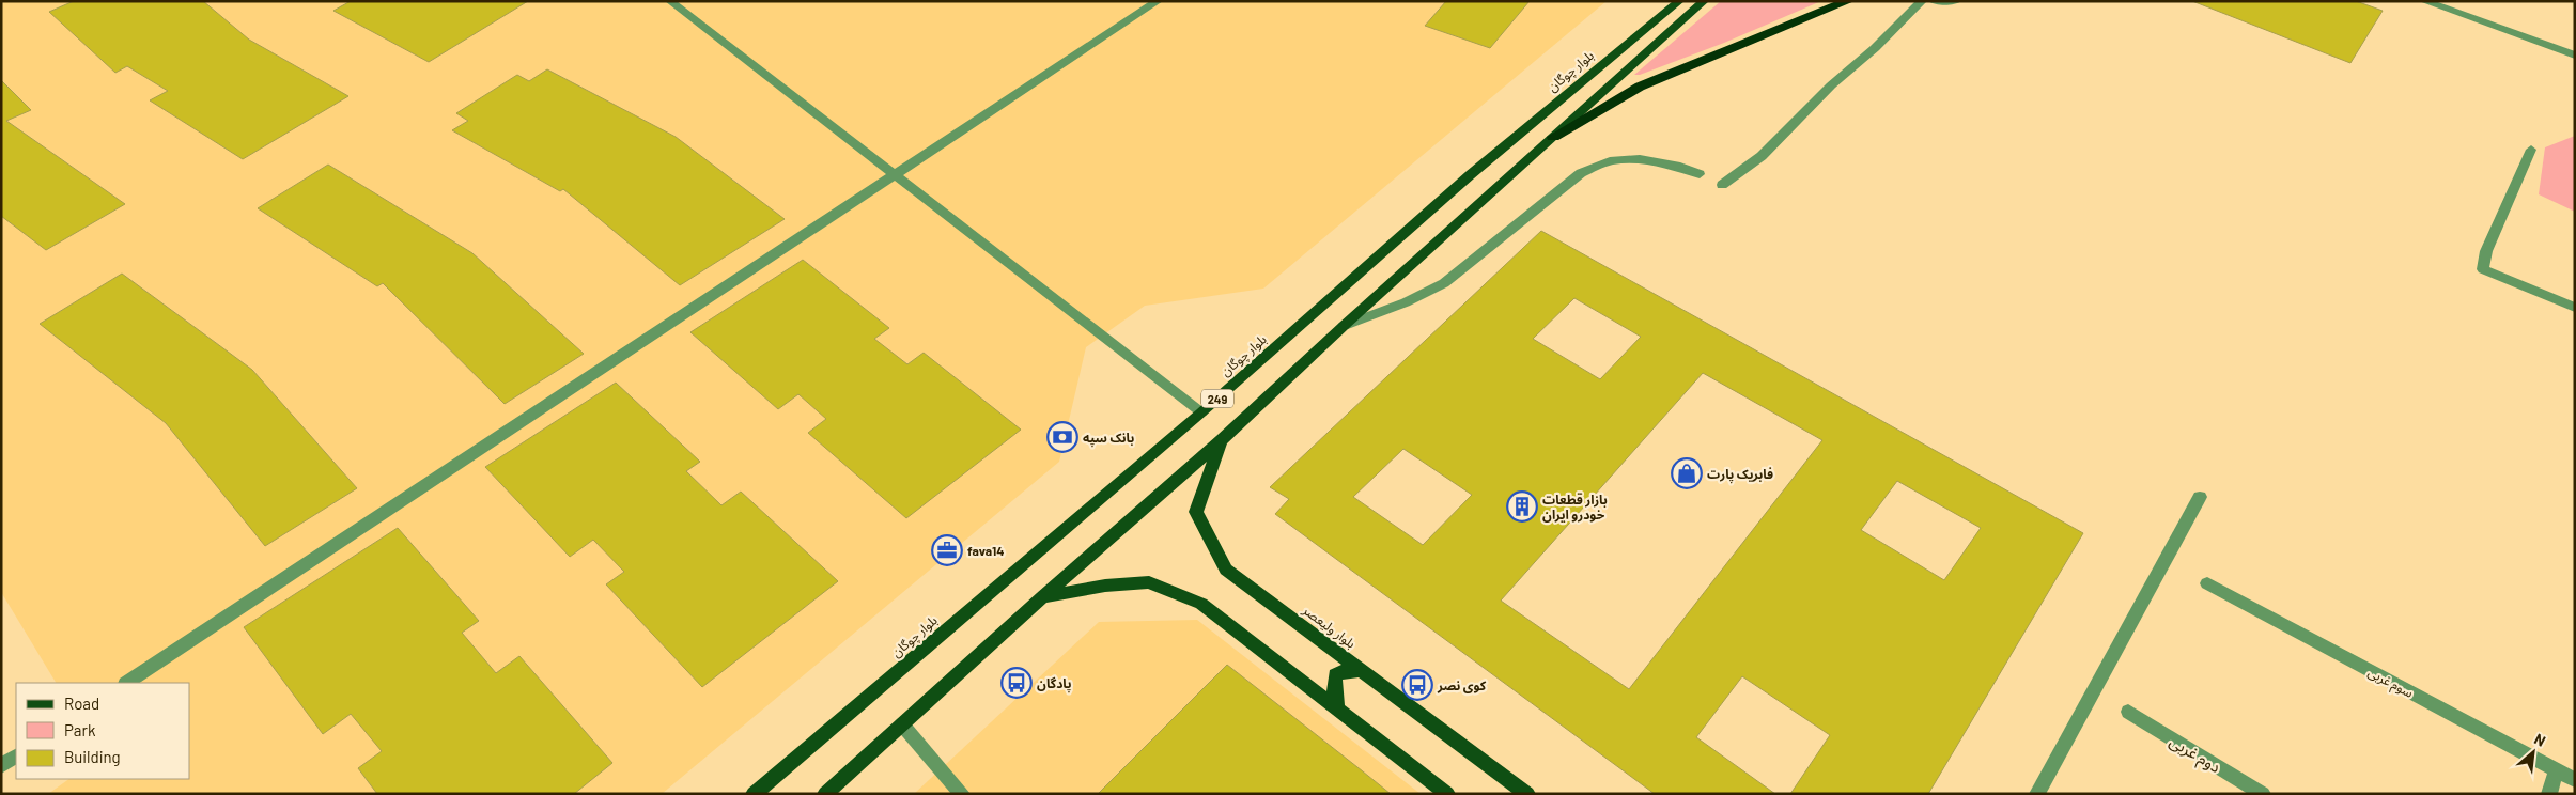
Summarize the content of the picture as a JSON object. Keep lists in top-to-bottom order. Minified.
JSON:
{"streets":{"main road":["بلوار چوگان","249","بلوار ولیعصر"],"street":["سوم غربی","دوم غربی"]},"crossings":[["249","بلوار ولیعصر"]],"places":{"bank":["بانک سپه"],"shop":["فابریک پارت"],"building":["بازار قطعات خودرو ایران"],"office":["fava14"],"bus stop":["پادگان","کوی نصر"]},"legend":["Road","Park","Building"],"north":"top right"}
